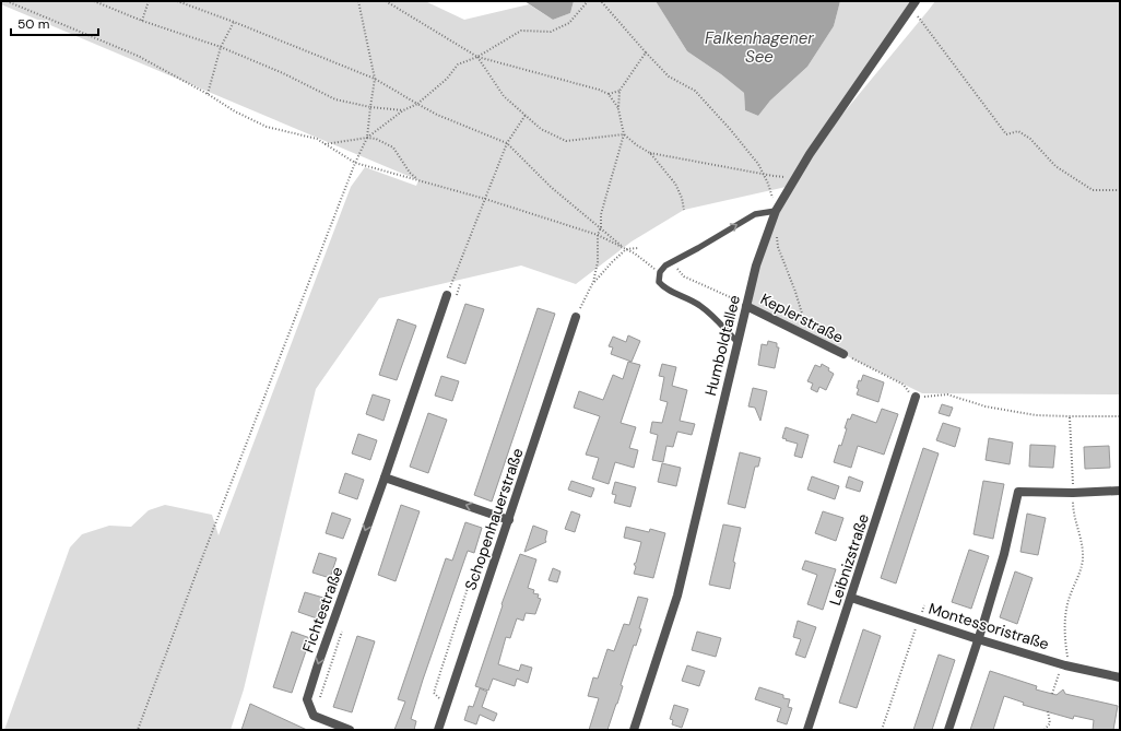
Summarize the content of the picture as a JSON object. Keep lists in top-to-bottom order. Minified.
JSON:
{"streets":{"street":["Keplerstraße","Humboldtallee","Schopenhauerstraße","Leibnizstraße","Fichtestraße","Montessoristraße"]},"crossings":[["Keplerstraße","Humboldtallee"],["Leibnizstraße","Montessoristraße"]],"one_way":["Fichtestraße"],"water":["Falkenhagener See"],"scale_bar":"50 m"}
